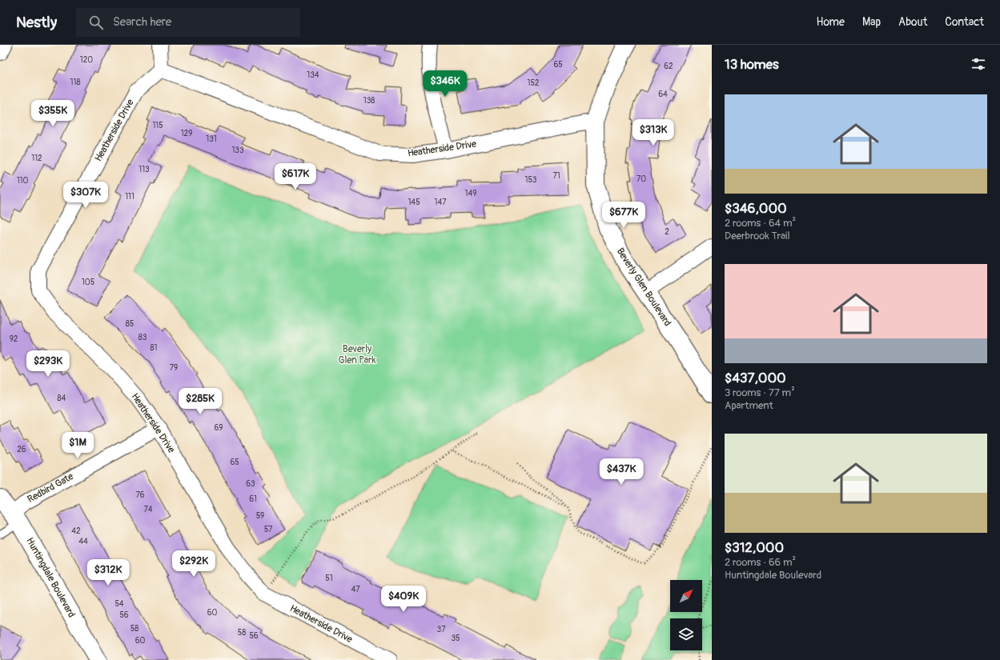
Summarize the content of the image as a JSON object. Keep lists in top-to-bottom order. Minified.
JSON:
{"streets":{"street":["Heatherside Drive","Beverly Glen Boulevard","Redbird Gate","Huntingdale Boulevard"]},"crossings":[["Heatherside Drive","Beverly Glen Boulevard"],["Heatherside Drive","Redbird Gate"],["Redbird Gate","Huntingdale Boulevard"]],"parks":["Beverly Glen Park"],"house_numbers":["120","65","62","134","118","152","64","138","115","129","131","133","112","113","71","70","153","110","149","111","145","147","2","105","85","83","92","81","79","84","69","26","65","63","76","61","74","59","57","42","44","51","47","54","60","56","58","37","58","56","35","60"],"north":"top right","page":{"header":"Nestly","search":"Search here","nav":["Home","Map","About","Contact"],"heading":"13 homes","price":["$346K","$355K","$313K","$617K","$307K","$677K","$293K","$285K","$1M","$437K","$292K","$312K","$409K"],"list":[{"name":"$346,000","note":"2 rooms · 64 m² · Deerbrook Trail"},{"name":"$437,000","note":"3 rooms · 77 m² · Apartment"},{"name":"$312,000","note":"2 rooms · 66 m² · Huntingdale Boulevard"}]}}
